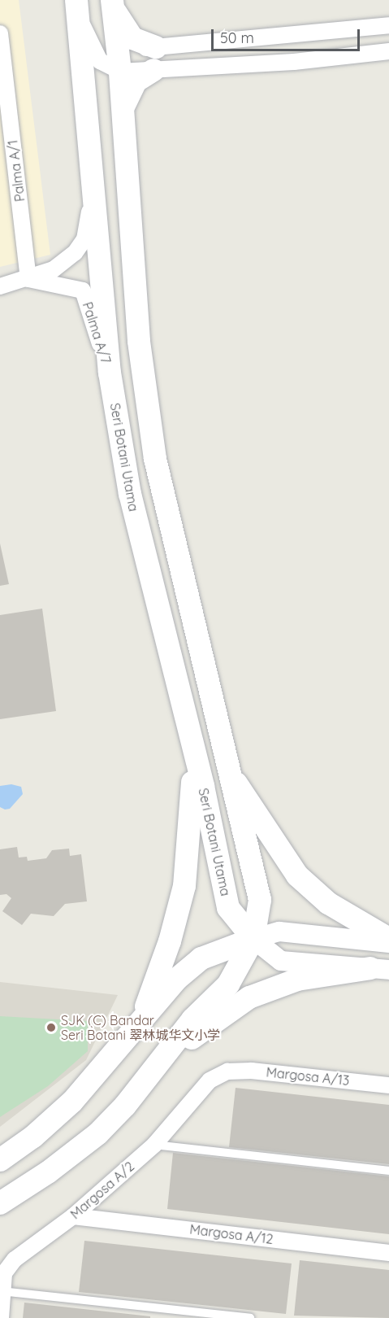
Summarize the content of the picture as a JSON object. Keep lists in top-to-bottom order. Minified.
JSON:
{"streets":{"main road":["Seri Botani Utama"],"street":["Palma A/1","Palma A/7","Margosa A/13","Margosa A/2","Margosa A/12"]},"crossings":[["Palma A/1","Palma A/7"],["Palma A/7","Seri Botani Utama"],["Margosa A/13","Margosa A/2"],["Margosa A/2","Margosa A/12"]],"places":["SJK (C) Bandar Seri Botani 翠林城华文小学"],"scale_bar":"50 m"}
